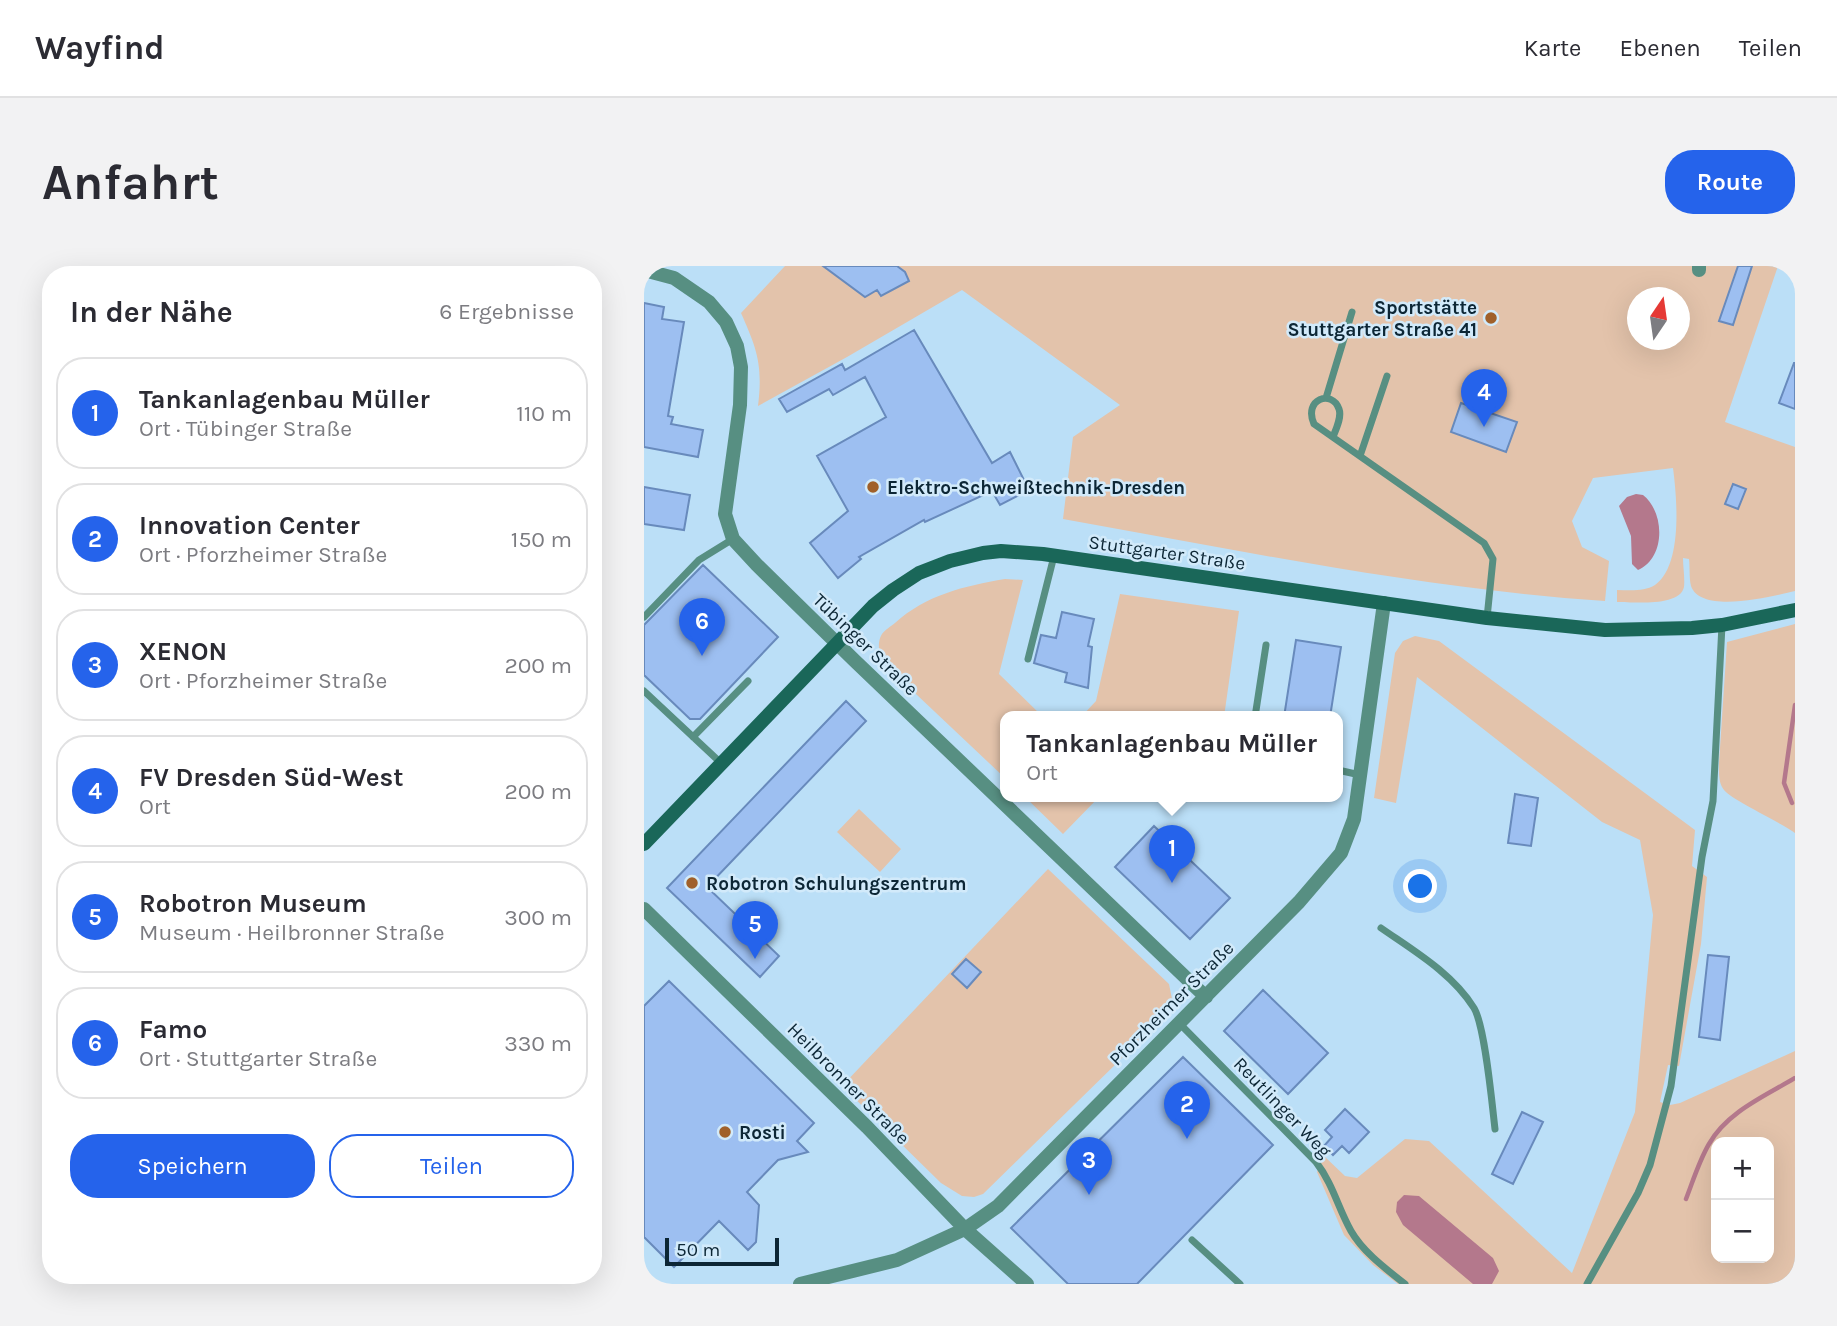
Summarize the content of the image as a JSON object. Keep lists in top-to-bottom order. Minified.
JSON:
{"streets":{"main road":["Stuttgarter Straße"],"street":["Tübinger Straße","Pforzheimer Straße","Heilbronner Straße"],"lane":["Reutlinger Weg"]},"crossings":[["Stuttgarter Straße","Tübinger Straße"],["Stuttgarter Straße","Pforzheimer Straße"],["Tübinger Straße","Pforzheimer Straße"],["Pforzheimer Straße","Heilbronner Straße"],["Pforzheimer Straße","Reutlinger Weg"]],"places":["Sportstätte Stuttgarter Straße 41","Elektro-Schweißtechnik-Dresden","Robotron Schulungszentrum","Rosti"],"scale_bar":"50 m","north":"top","page":{"header":"Wayfind","nav":["Karte","Ebenen","Teilen"],"buttons":["Route",["Speichern","Teilen"]],"title":"Anfahrt","heading":["In der Nähe","6 Ergebnisse"],"list":[{"mark":"1","name":"Tankanlagenbau Müller","note":"Ort · Tübinger Straße","value":"110 m"},{"mark":"2","name":"Innovation Center","note":"Ort · Pforzheimer Straße","value":"150 m"},{"mark":"3","name":"XENON","note":"Ort · Pforzheimer Straße","value":"200 m"},{"mark":"4","name":"FV Dresden Süd-West","note":"Ort","value":"200 m"},{"mark":"5","name":"Robotron Museum","note":"Museum · Heilbronner Straße","value":"300 m"},{"mark":"6","name":"Famo","note":"Ort · Stuttgarter Straße","value":"330 m"}],"pins":["4","6","1","5","2","3"],"popup":["Tankanlagenbau Müller","Ort"],"map_buttons":["+","−"],"scale":"50 m"}}
